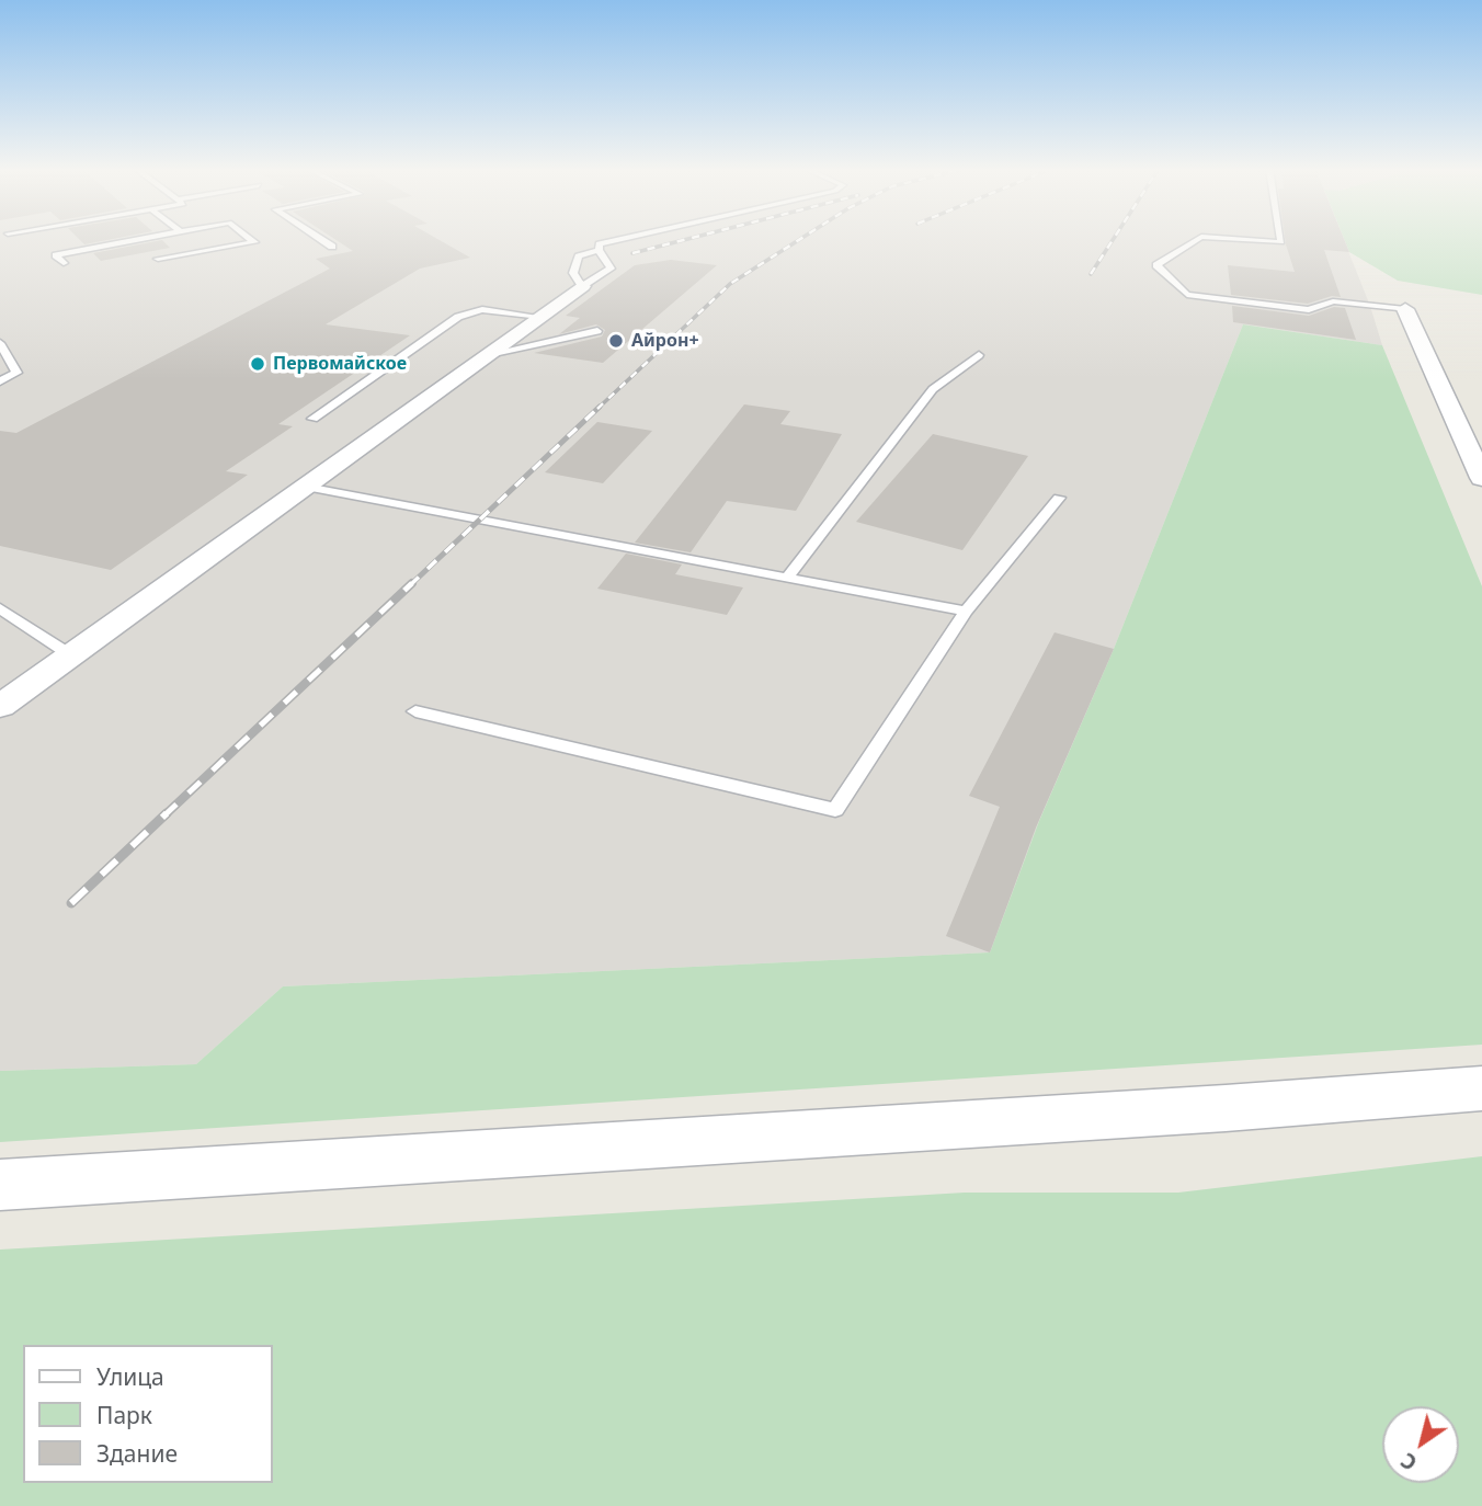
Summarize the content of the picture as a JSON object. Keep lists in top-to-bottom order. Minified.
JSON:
{"places":["Айрон+","Первомайское"],"legend":["Улица","Парк","Здание"],"north":"bottom left"}
